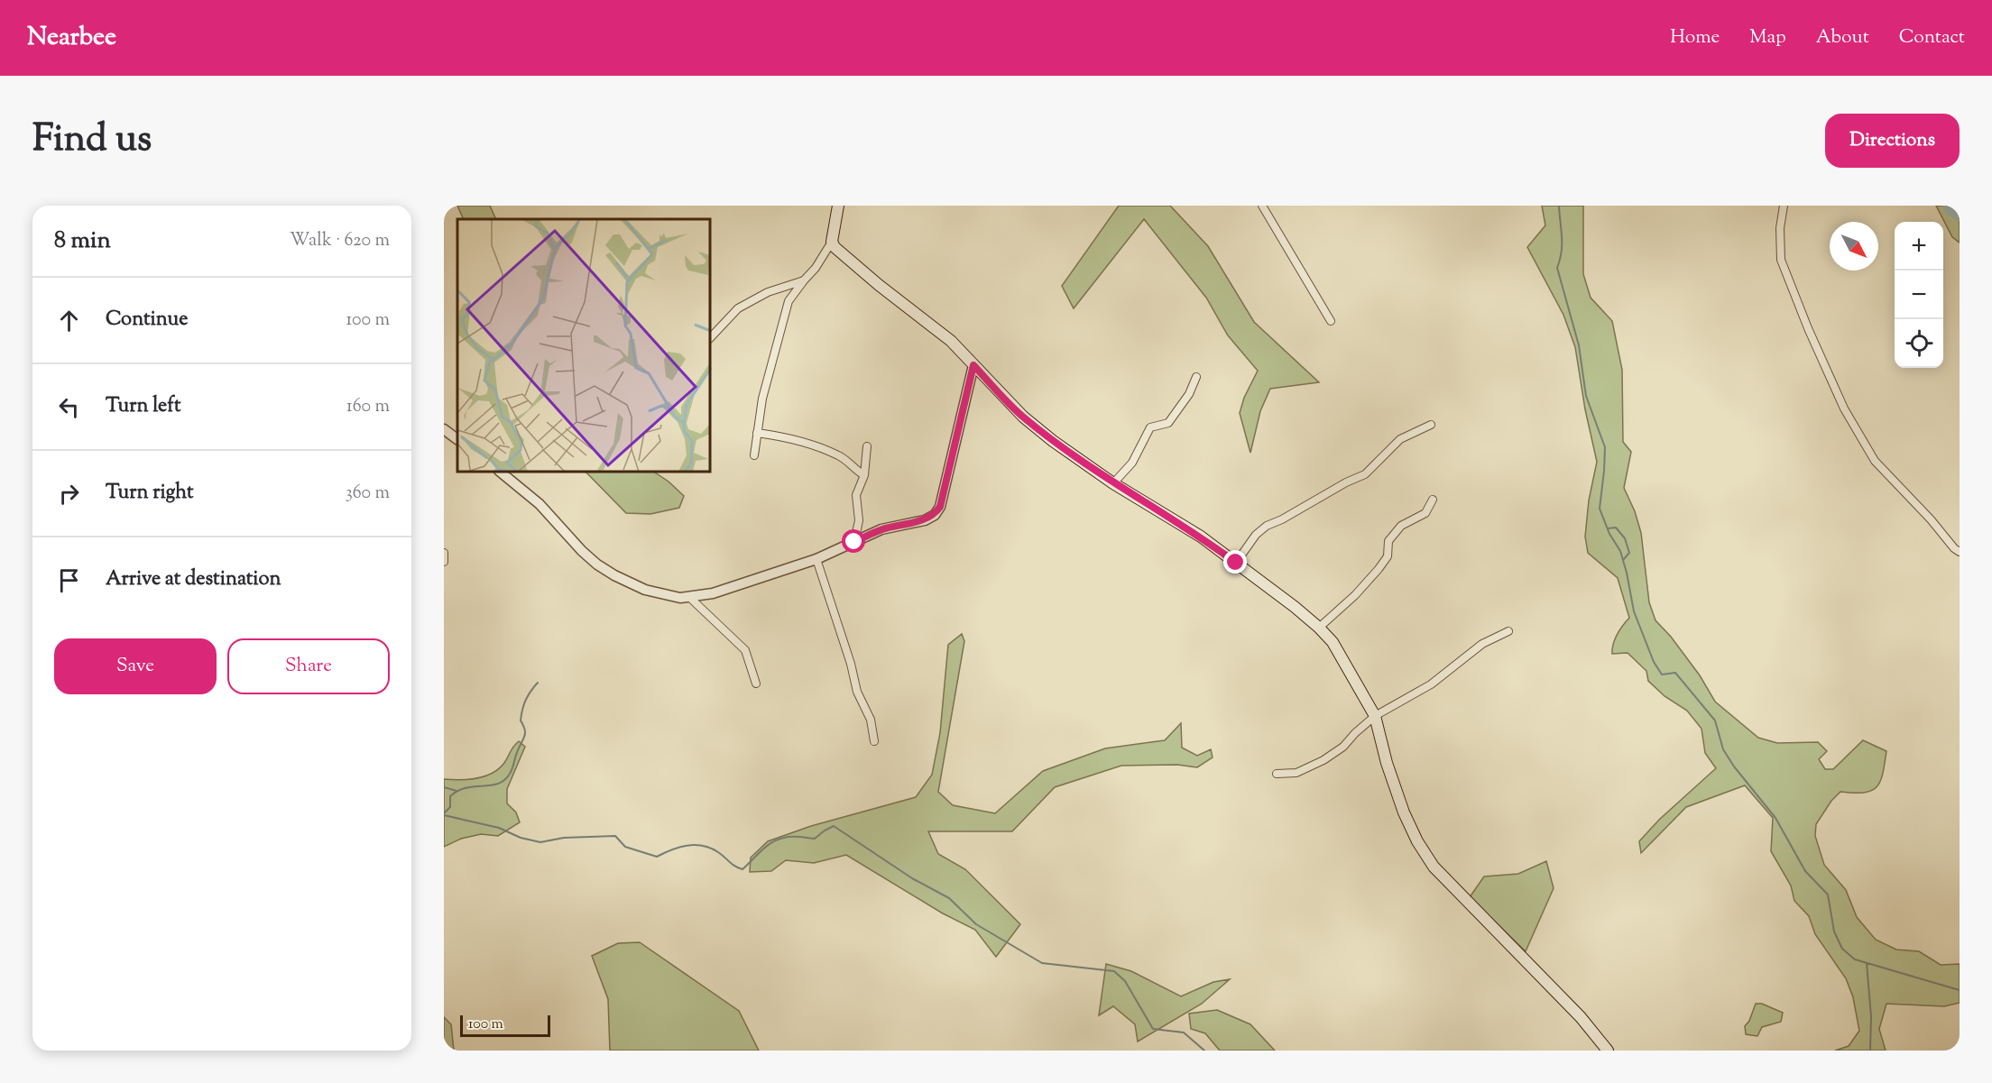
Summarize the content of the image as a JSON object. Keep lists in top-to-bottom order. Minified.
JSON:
{"scale_bar":"100 m","north":"bottom right","page":{"header":"Nearbee","nav":["Home","Map","About","Contact"],"title":"Find us","buttons":["Directions",["Save","Share"]],"heading":["8 min","Walk · 620 m"],"map_buttons":["+","−"],"list":[["Continue","100 m"],["Turn left","160 m"],["Turn right","360 m"],"Arrive at destination"],"scale":"100 m"}}
